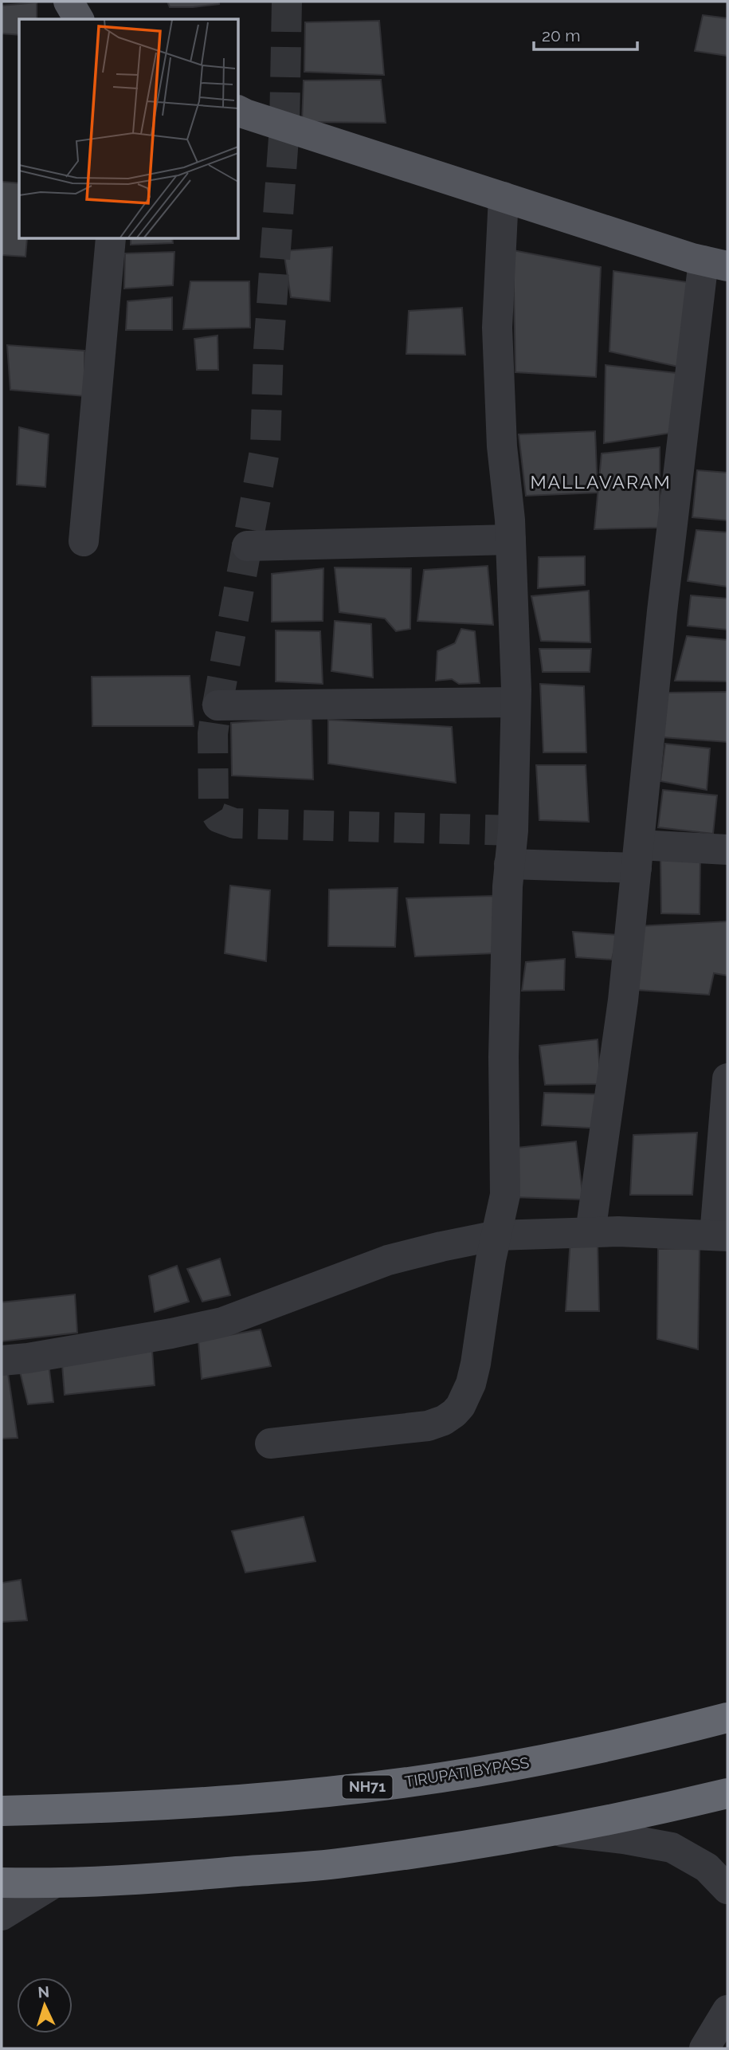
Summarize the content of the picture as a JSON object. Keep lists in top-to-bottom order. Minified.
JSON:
{"streets":{"highway":["TIRUPATI BYPASS","NH71"]},"districts":["MALLAVARAM"],"scale_bar":"20 m","north":"top"}
